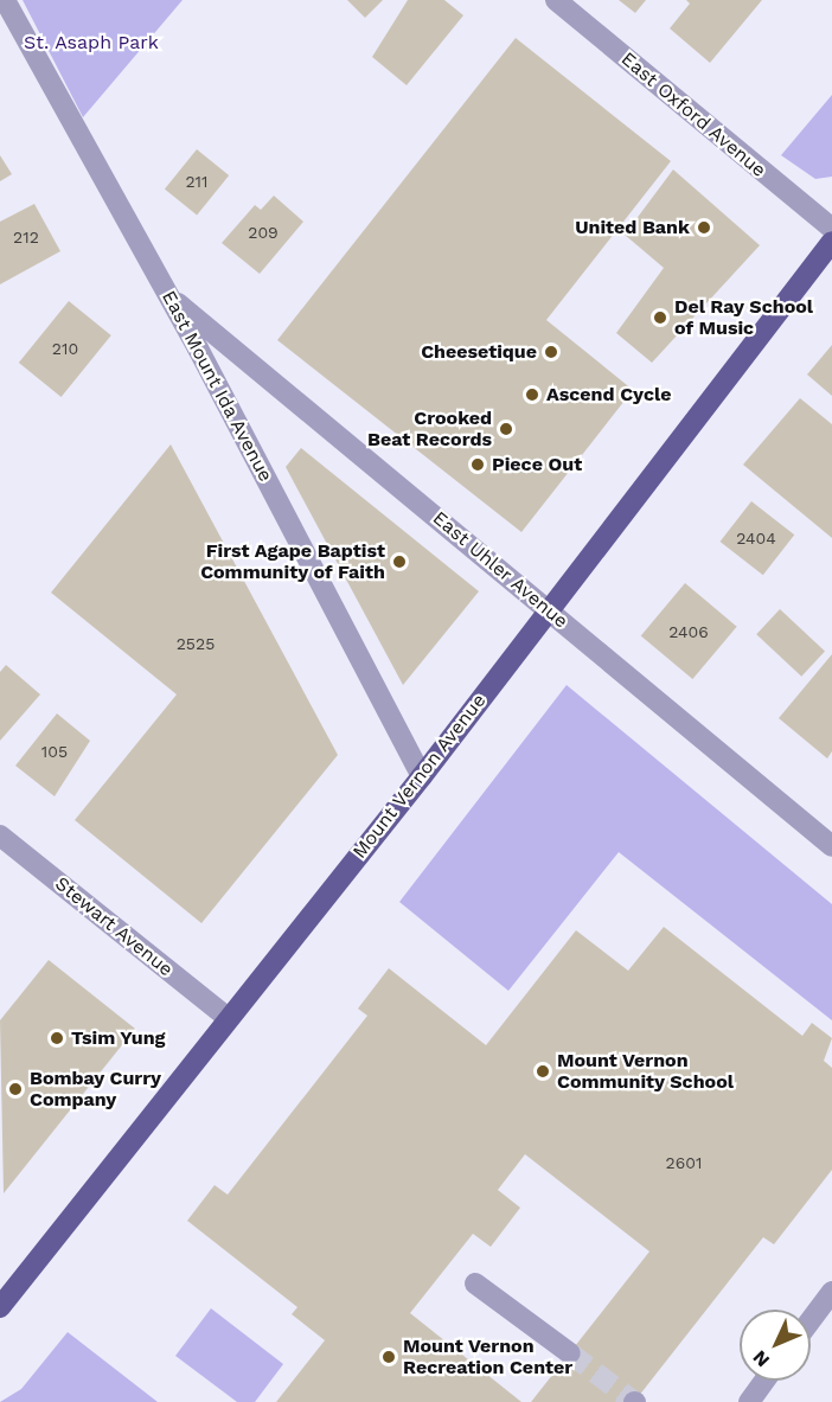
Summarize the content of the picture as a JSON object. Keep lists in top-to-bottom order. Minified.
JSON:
{"streets":{"main road":["Mount Vernon Avenue"],"street":["East Oxford Avenue","East Mount Ida Avenue","East Uhler Avenue","Stewart Avenue"]},"crossings":[["East Mount Ida Avenue","East Uhler Avenue"],["East Mount Ida Avenue","Mount Vernon Avenue"],["East Uhler Avenue","Mount Vernon Avenue"],["Mount Vernon Avenue","Stewart Avenue"]],"parks":["St. Asaph Park"],"places":["United Bank","Del Ray School of Music","Cheesetique","Ascend Cycle","Crooked Beat Records","Piece Out","First Agape Baptist Community of Faith","Tsim Yung","Mount Vernon Community School","Bombay Curry Company","Mount Vernon Recreation Center"],"house_numbers":["211","209","212","210","2404","2406","2525","105","2601"],"north":"bottom left"}
